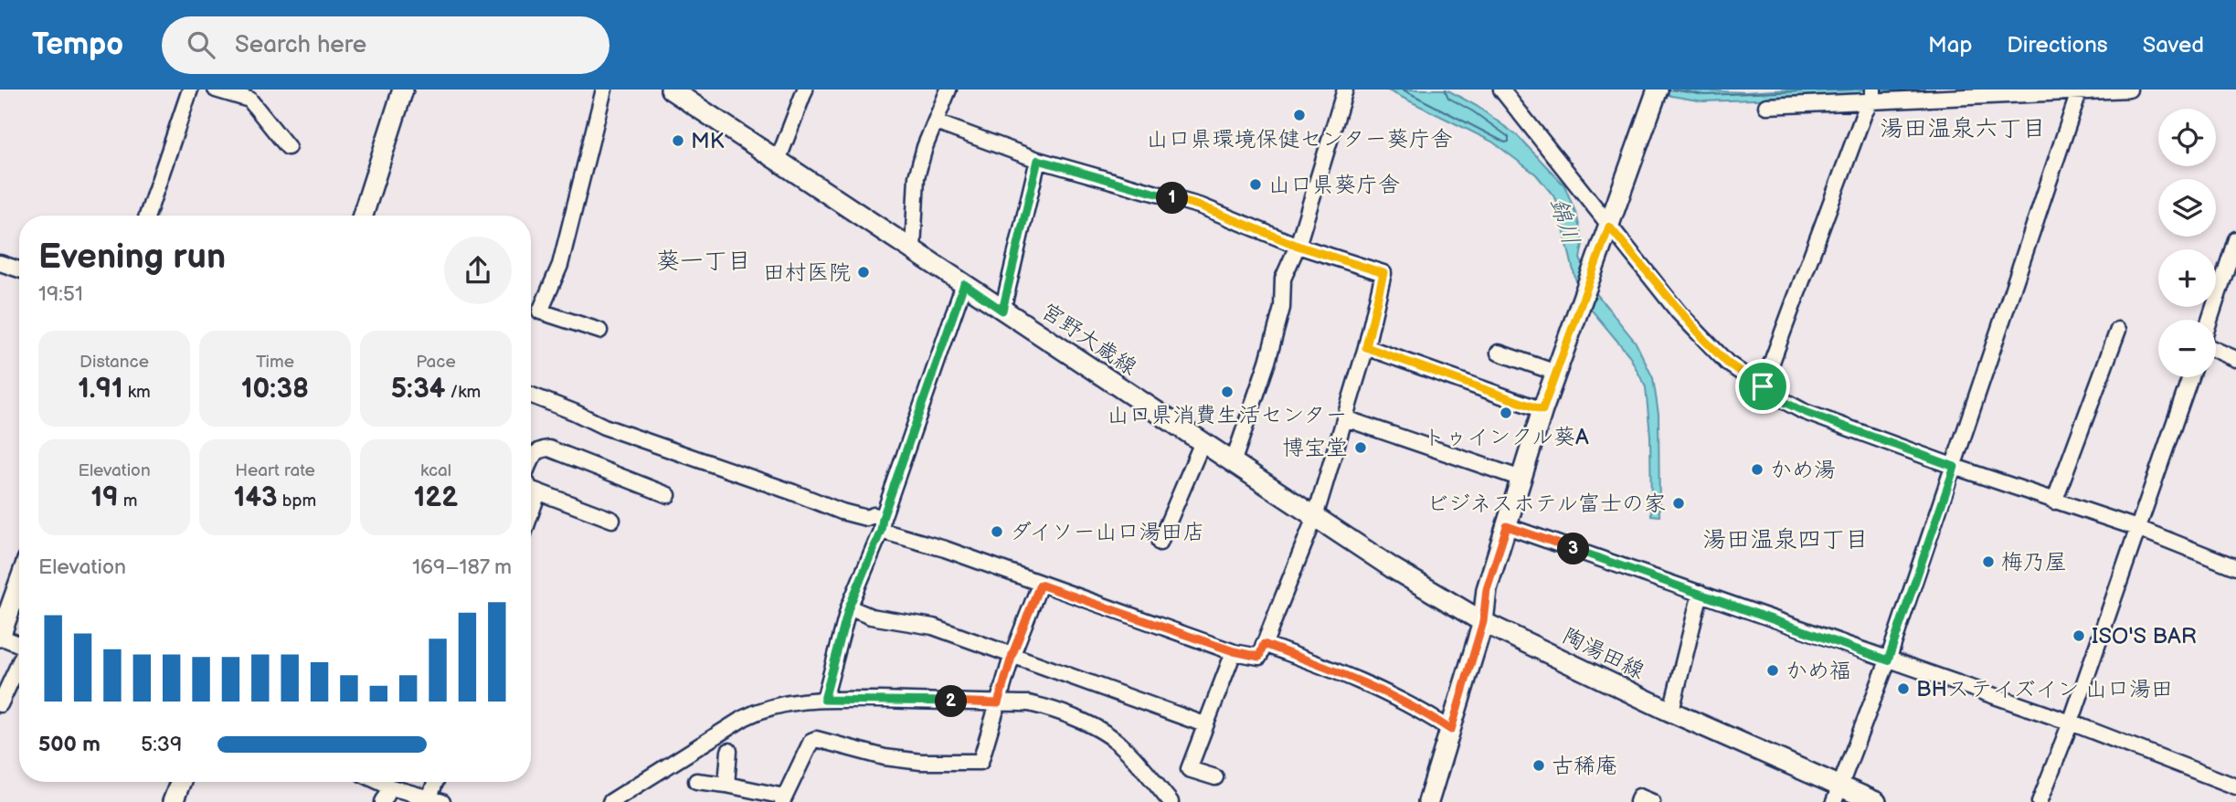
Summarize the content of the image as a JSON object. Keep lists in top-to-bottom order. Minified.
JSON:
{"streets":{"main road":["宮野大歳線","陶湯田線"]},"crossings":[["宮野大歳線","陶湯田線"]],"districts":["湯田温泉六丁目","葵一丁目","湯田温泉四丁目"],"water":["錦川"],"places":["山口県環境保健センター葵庁舎","MK","山口県葵庁舎","田村医院","山口県消費生活センター","トゥインクル葵A","博宝堂","かめ湯","ビジネスホテル富士の家","ダイソー山口湯田店","梅乃屋","ISO'S BAR","かめ福","BHステイズイン 山口湯田","古稀庵"],"page":{"header":"Tempo","search":"Search here","nav":["Map","Directions","Saved"],"map_buttons":["+","−"],"pins":["1","3","2"],"heading":["Evening run","19:51"],"stats":[["Distance","1.91 km"],["Time","10:38"],["Pace","5:34 /km"],["Elevation","19 m"],["Heart rate","143 bpm"],["kcal","122"]],"chart":["Elevation","169–187 m"],"list":[{"name":"500 m","note":"5:39"}]}}
